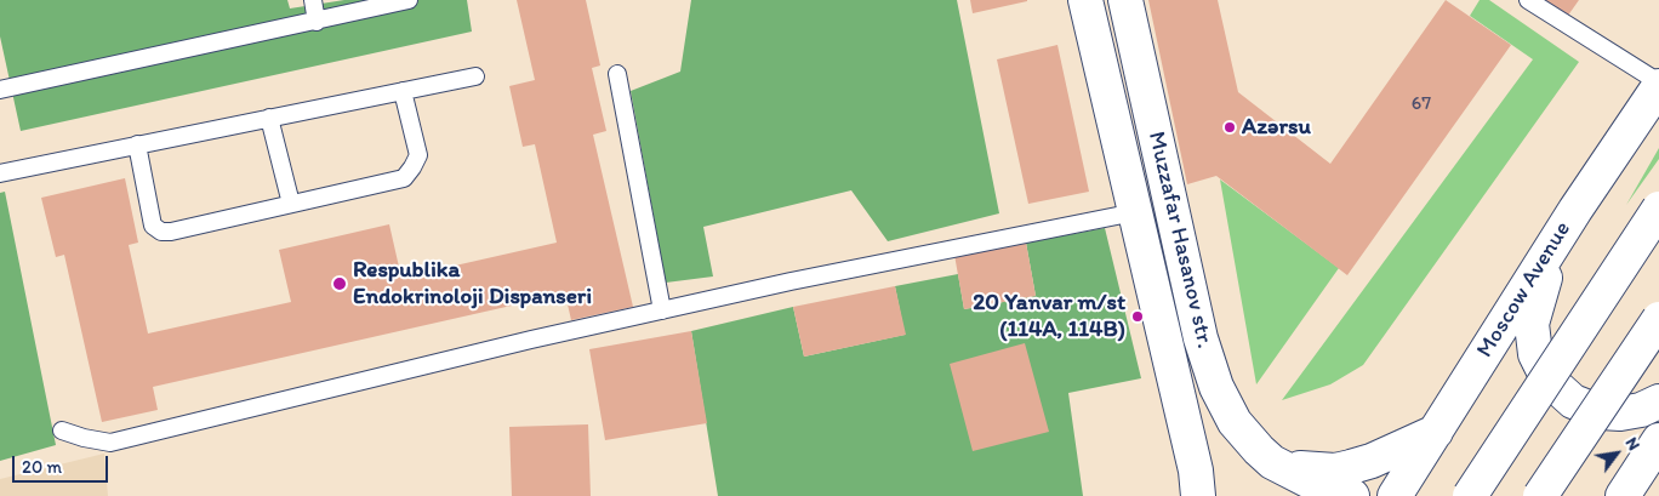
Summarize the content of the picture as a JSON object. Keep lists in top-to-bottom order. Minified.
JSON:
{"streets":{"main road":["Muzzafar Hasanov str.","Moscow Avenue"]},"places":["Azərsu","Respublika Endokrinoloji Dispanseri","20 Yanvar m/st (114A, 114B)"],"house_numbers":["67"],"scale_bar":"20 m","north":"top right"}
